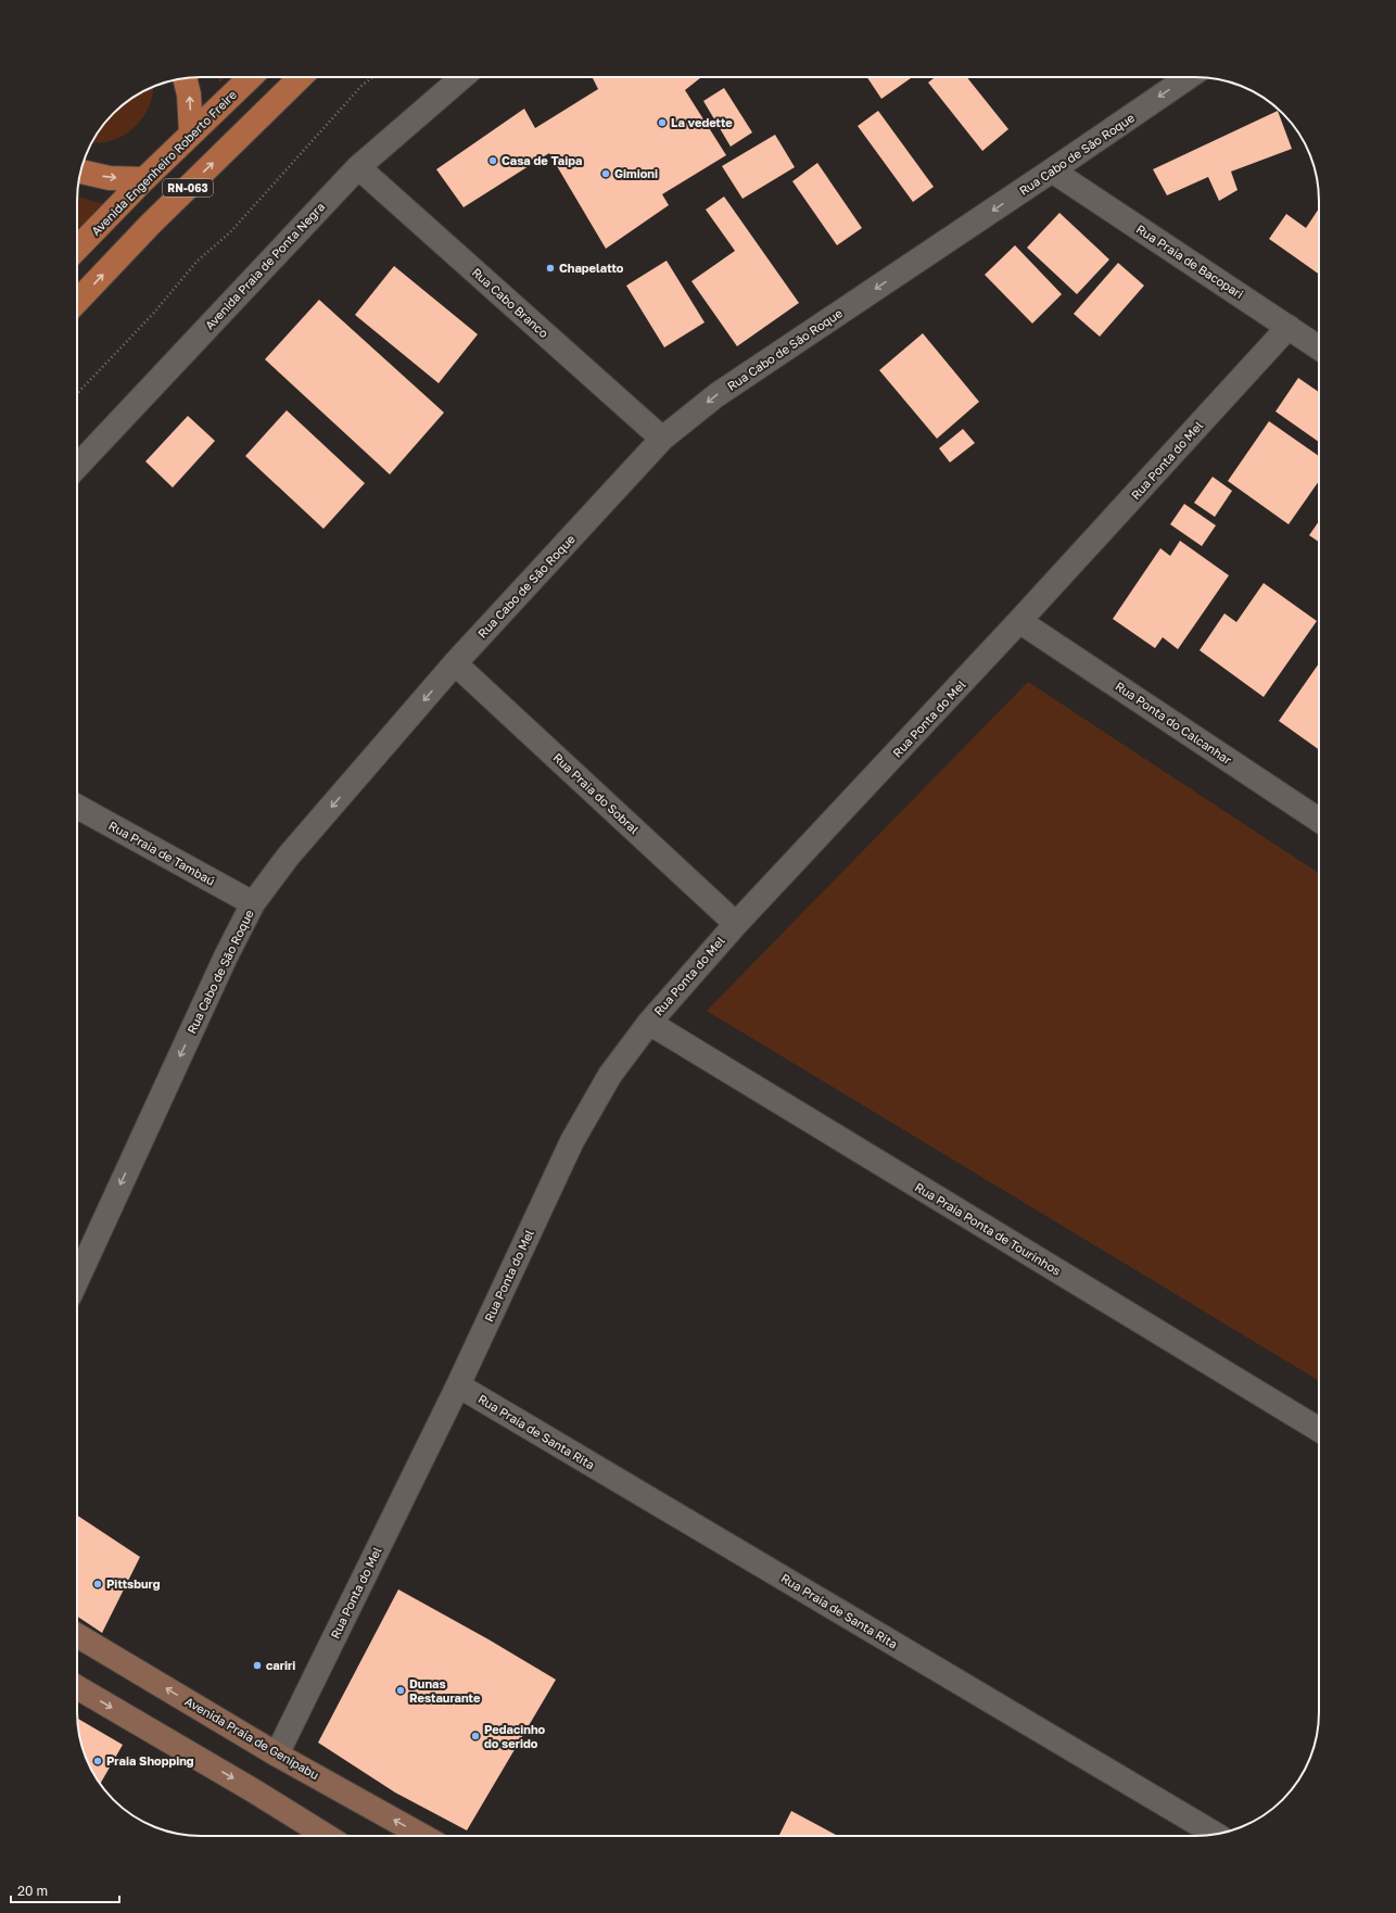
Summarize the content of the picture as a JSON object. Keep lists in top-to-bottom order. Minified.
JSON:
{"streets":{"main road":["Avenida Engenheiro Roberto Freire","RN-063","Avenida Praia de Genipabu"],"street":["Rua Cabo de São Roque","Rua Praia de Bacopari","Avenida Praia de Ponta Negra","Rua Cabo Branco","Rua Ponta do Mel","Rua Ponta do Calcanhar","Rua Praia do Sobral","Rua Praia de Tambaú","Rua Praia Ponta de Tourinhos","Rua Praia de Santa Rita"]},"crossings":[["Rua Cabo de São Roque","Rua Praia de Bacopari"],["Rua Cabo de São Roque","Rua Cabo Branco"],["Rua Cabo de São Roque","Rua Praia do Sobral"],["Rua Cabo de São Roque","Rua Praia de Tambaú"],["Rua Praia de Bacopari","Rua Ponta do Mel"],["Avenida Praia de Ponta Negra","Rua Cabo Branco"],["Rua Ponta do Mel","Rua Ponta do Calcanhar"],["Rua Ponta do Mel","Rua Praia do Sobral"],["Rua Ponta do Mel","Rua Praia Ponta de Tourinhos"],["Rua Ponta do Mel","Rua Praia de Santa Rita"],["Rua Ponta do Mel","Avenida Praia de Genipabu"]],"one_way":["Rua Cabo de São Roque"],"places":["La vedette","Casa de Taipa","Gimioni","Chapelatto","Pittsburg","cariri","Dunas Restaurante","Pedacinho do serido","Praia Shopping"],"scale_bar":"20 m"}
